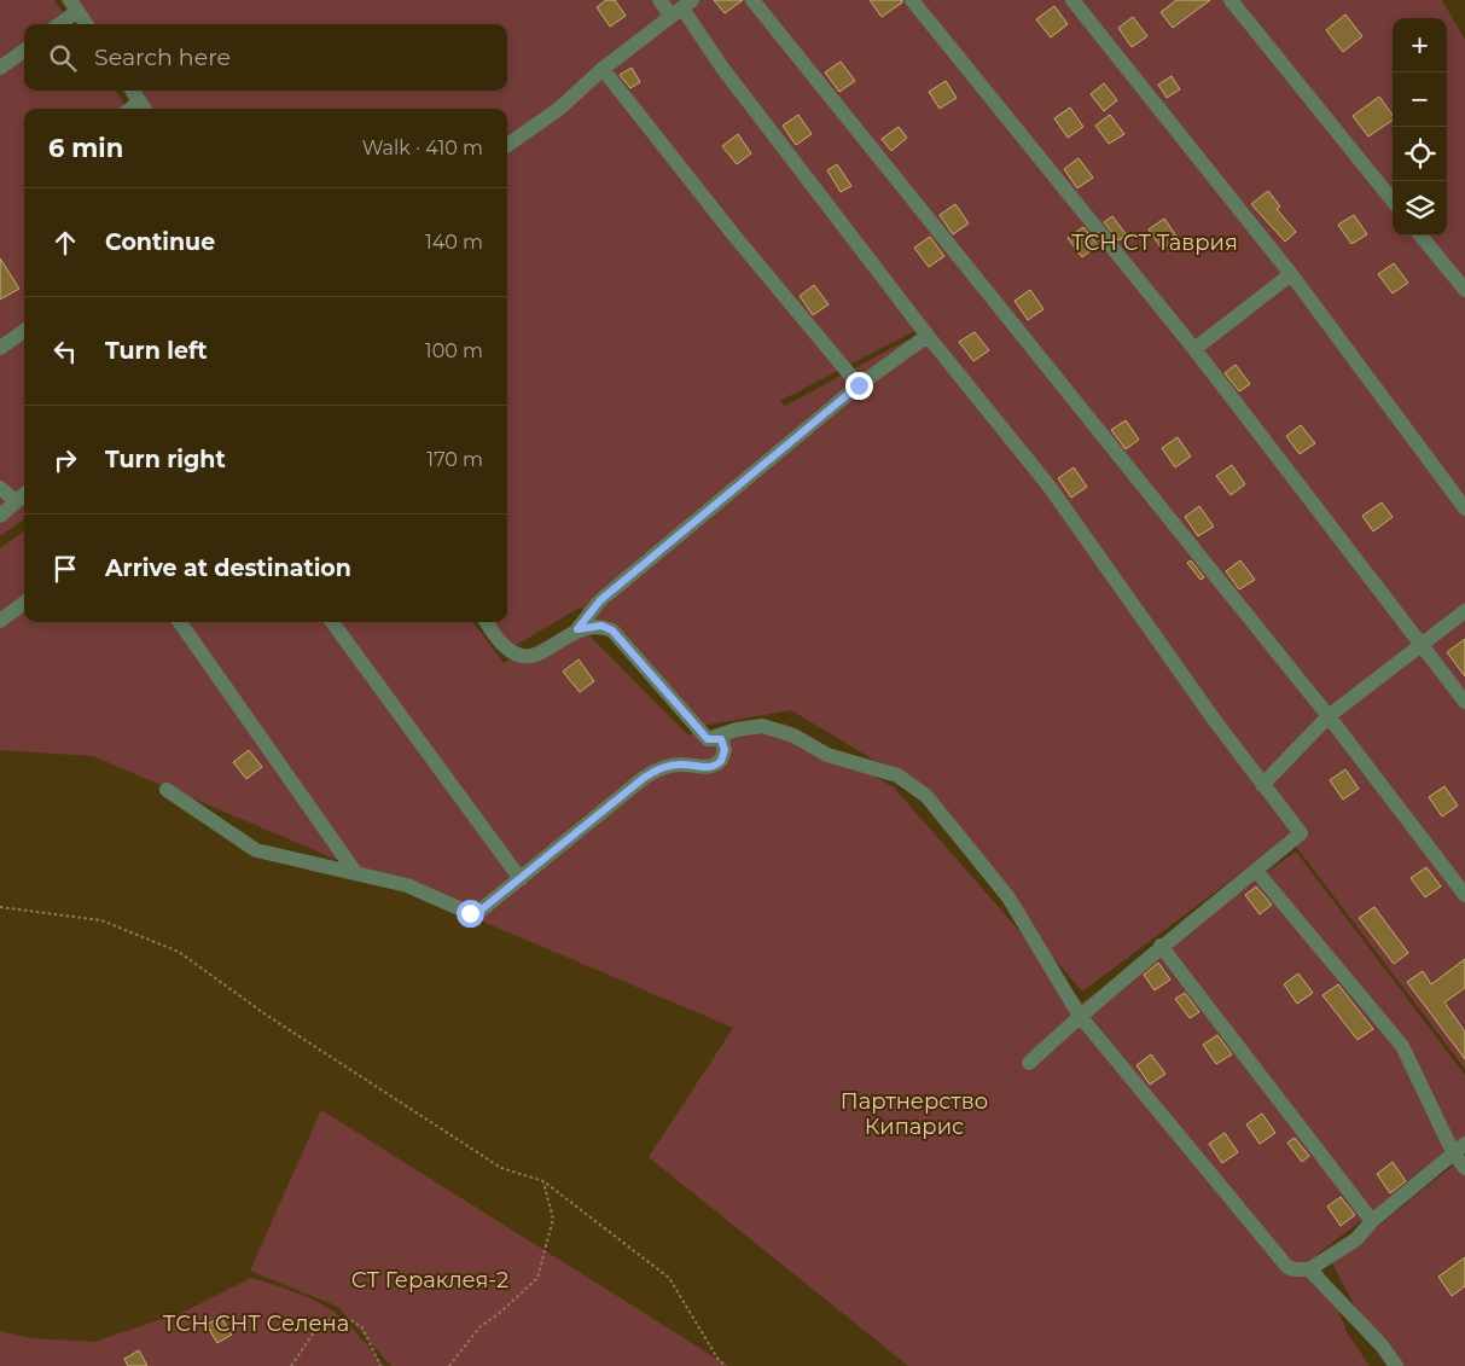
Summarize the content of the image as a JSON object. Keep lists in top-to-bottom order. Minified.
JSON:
{"parks":["ТСН СТ Таврия","Партнерство Кипарис","СТ Гераклея-2","ТСН СНТ Селена"],"page":{"map_buttons":["+","−"],"search":"Search here","heading":["6 min","Walk · 410 m"],"list":[["Continue","140 m"],["Turn left","100 m"],["Turn right","170 m"],"Arrive at destination"]}}
